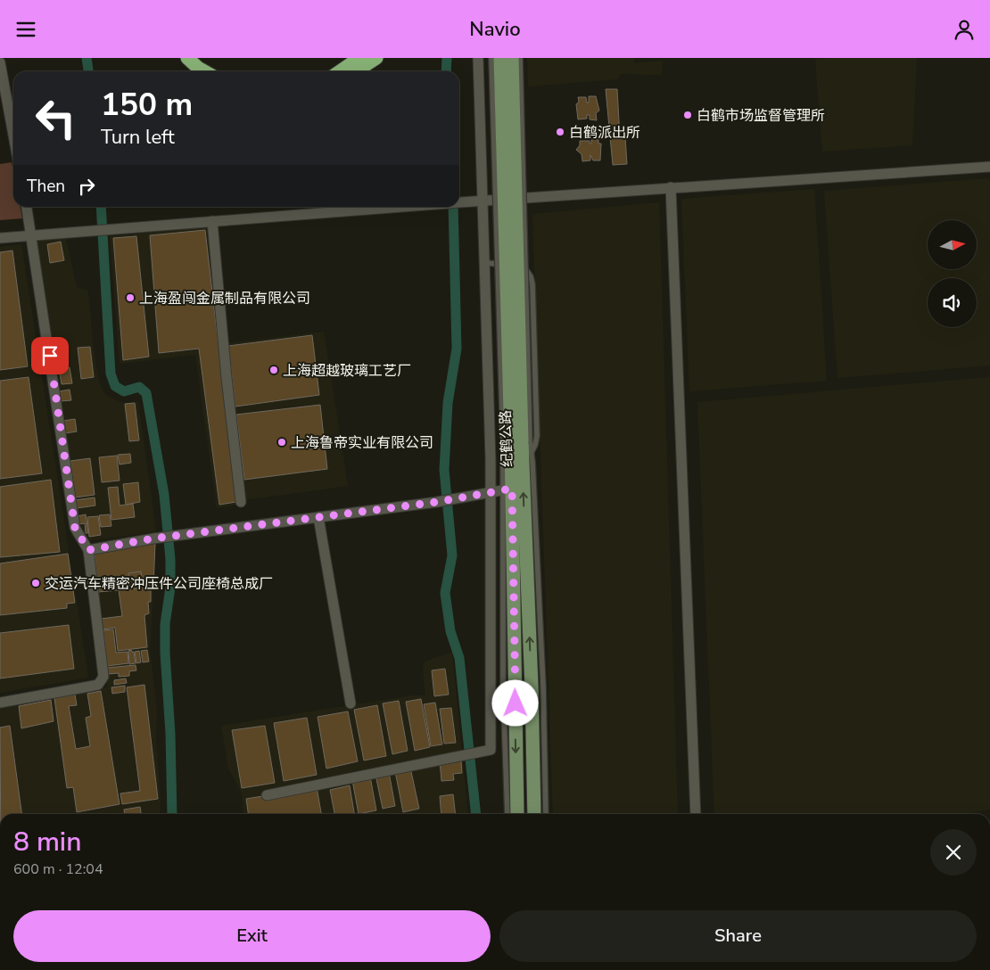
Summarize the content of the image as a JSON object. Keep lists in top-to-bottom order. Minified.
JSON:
{"streets":{"main road":["纪鹤公路"]},"places":["白鹤市场监督管理所","白鹤派出所","上海盈闯金属制品有限公司","上海超越玻璃工艺厂","上海鲁帝实业有限公司","交运汽车精密冲压件公司座椅总成厂"],"north":"right","page":{"header":"Navio","turn":["150 m","Turn left"],"then":"Then","heading":["8 min","600 m · 12:04"],"buttons":["Exit","Share"]}}
